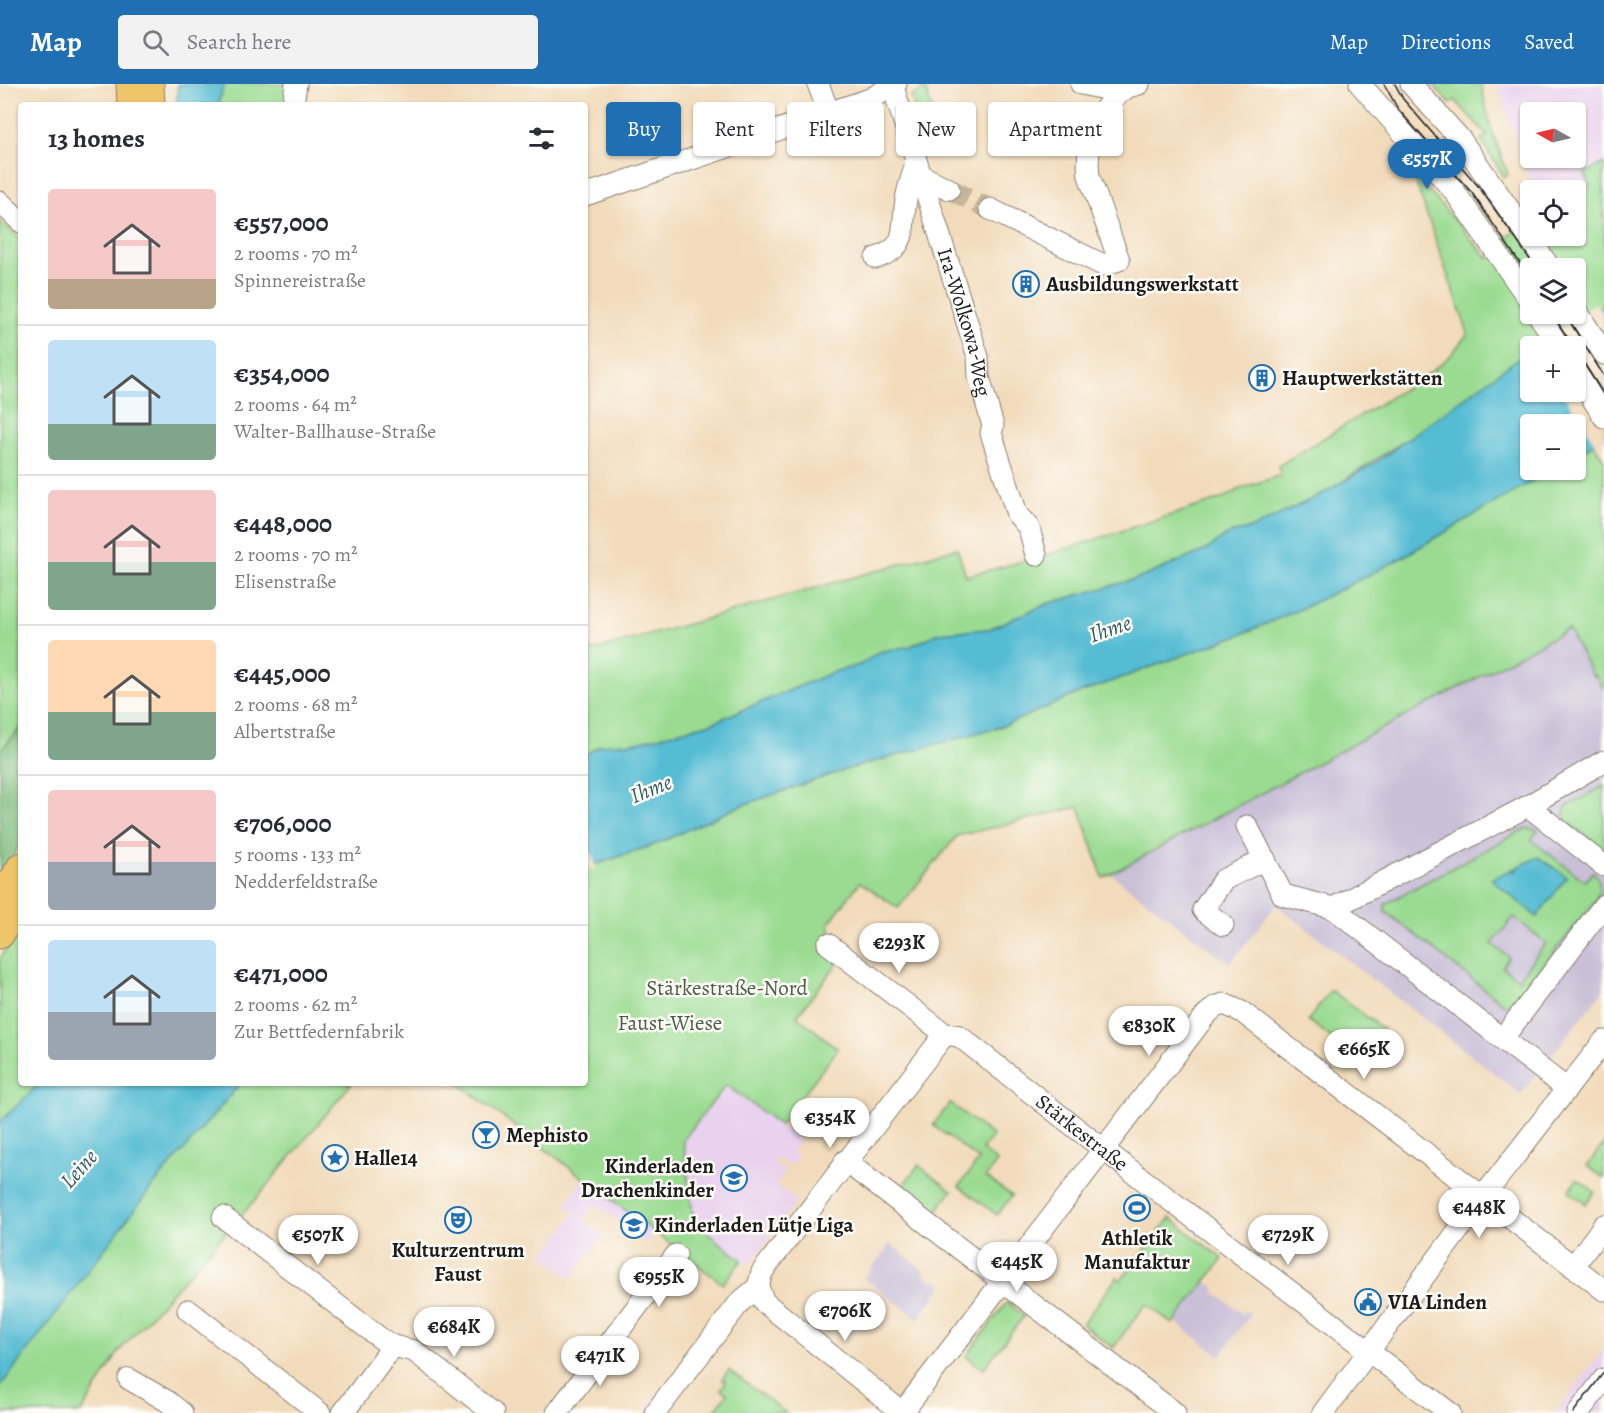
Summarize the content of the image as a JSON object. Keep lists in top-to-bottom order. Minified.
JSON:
{"streets":{"street":["Ira-Wolkowa-Weg","Stärkestraße"]},"water":["Ihme","Leine"],"parks":["Stärkestraße-Nord","Faust-Wiese"],"places":{"building":["Ausbildungswerkstatt","Hauptwerkstätten"],"bar":["Mephisto"],"place":["Halle14"],"school or university":["Kinderladen Drachenkinder","Kinderladen Lütje Liga"],"sports":["Athletik Manufaktur"],"theatre":["Kulturzentrum Faust"],"public building":["VIA Linden"]},"north":"left","page":{"header":"Map","search":"Search here","nav":["Map","Directions","Saved"],"map_buttons":["+","−"],"chip":["Buy","Rent","Filters","New","Apartment"],"heading":"13 homes","price":["€557K","€293K","€830K","€665K","€354K","€448K","€507K","€729K","€445K","€955K","€706K","€684K","€471K"],"list":[{"name":"€557,000","note":"2 rooms · 70 m² · Spinnereistraße"},{"name":"€354,000","note":"2 rooms · 64 m² · Walter-Ballhause-Straße"},{"name":"€448,000","note":"2 rooms · 70 m² · Elisenstraße"},{"name":"€445,000","note":"2 rooms · 68 m² · Albertstraße"},{"name":"€706,000","note":"5 rooms · 133 m² · Nedderfeldstraße"},{"name":"€471,000","note":"2 rooms · 62 m² · Zur Bettfedernfabrik"}]}}
